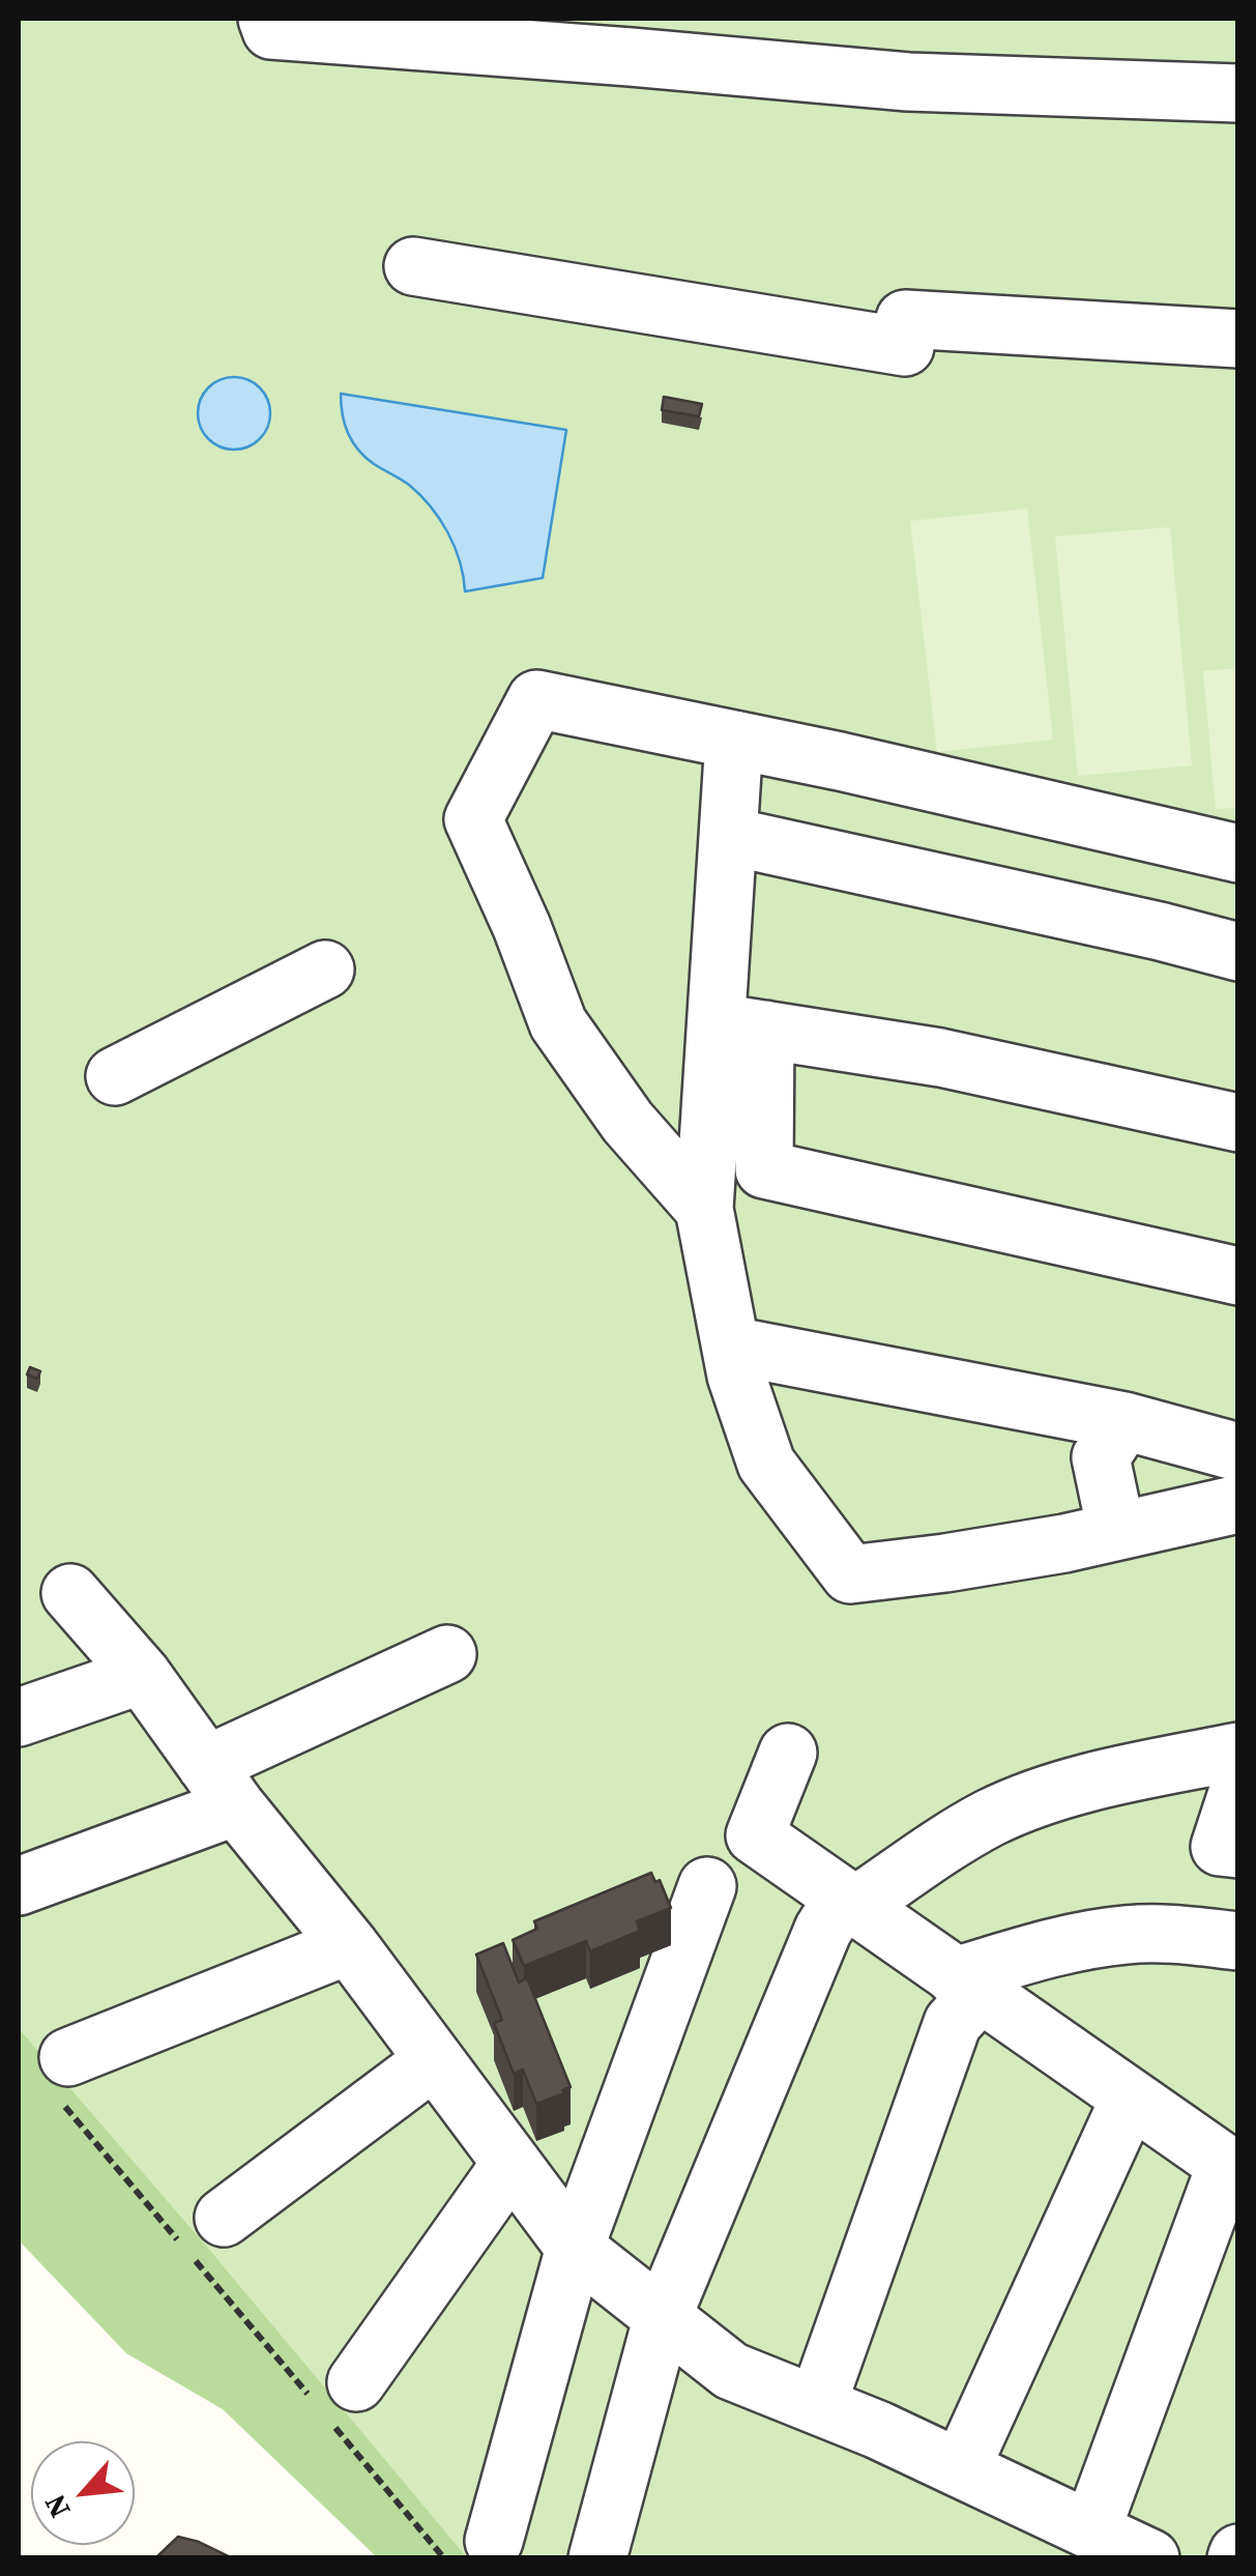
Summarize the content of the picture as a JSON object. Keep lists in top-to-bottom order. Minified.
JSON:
{"north":"bottom left"}
